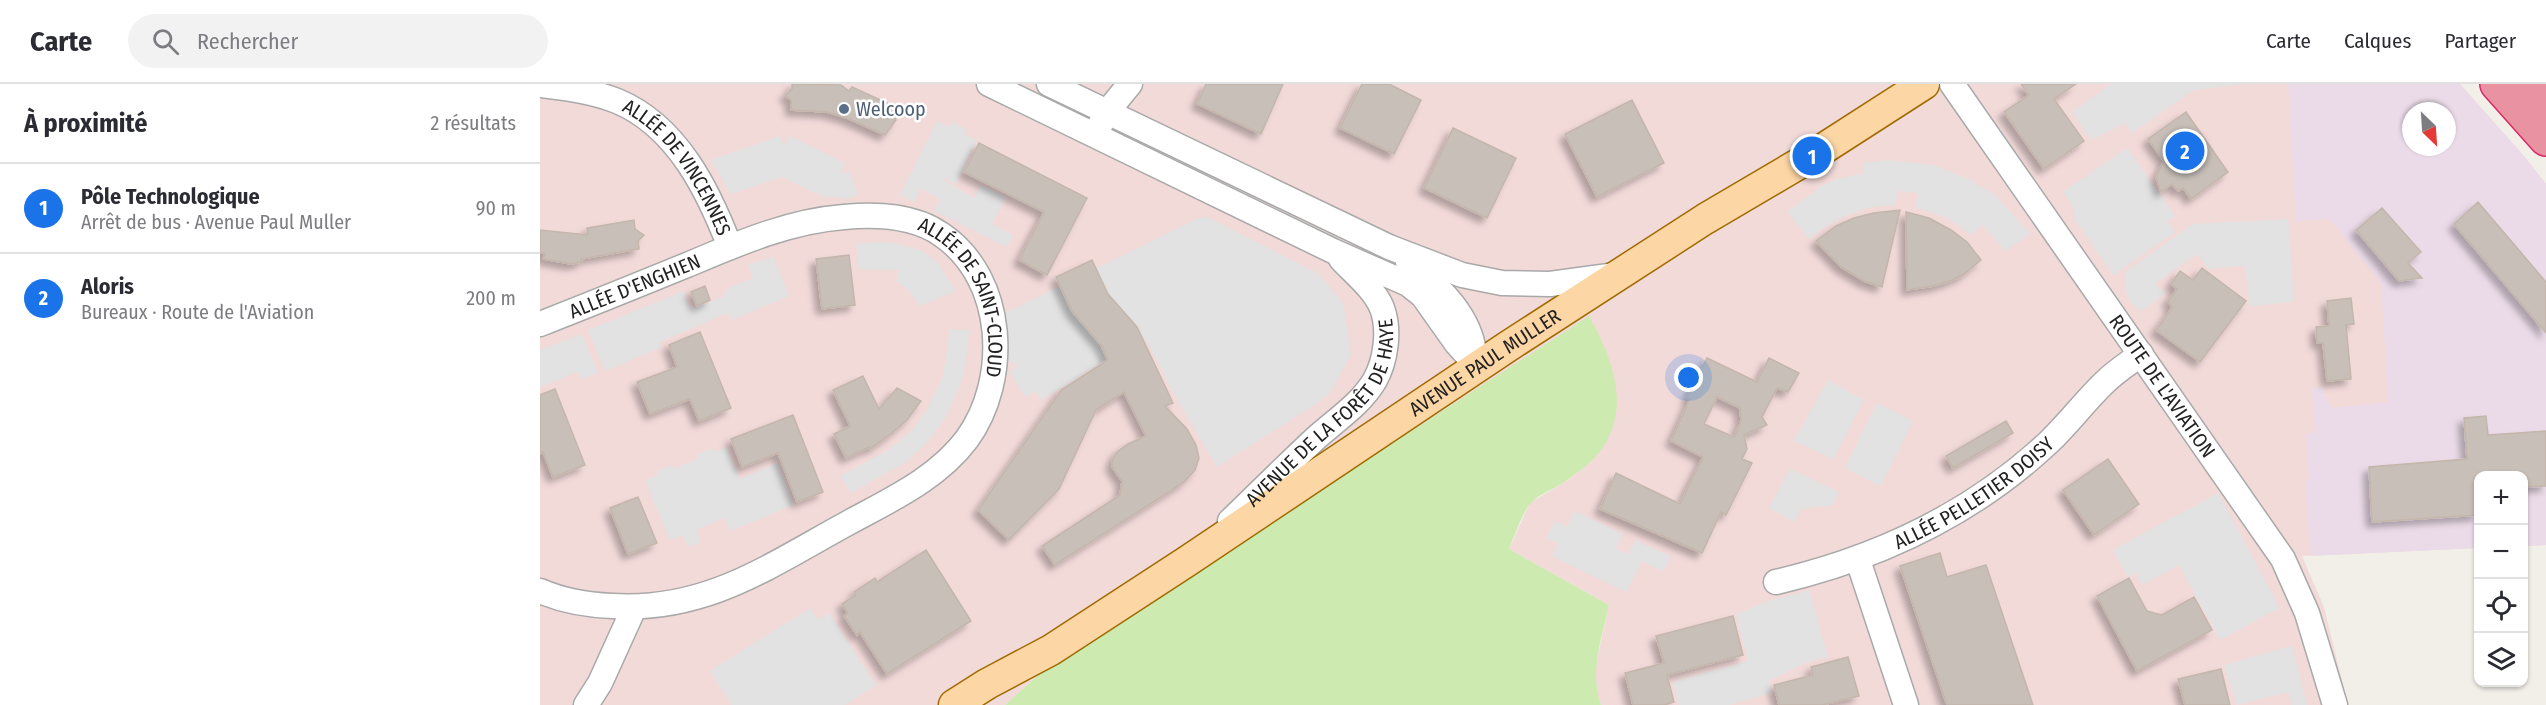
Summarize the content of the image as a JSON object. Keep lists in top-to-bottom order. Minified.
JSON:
{"streets":{"main road":["AVENUE PAUL MULLER"],"street":["ALLÉE DE VINCENNES","ALLÉE D'ENGHIEN","ALLÉE DE SAINT-CLOUD","ROUTE DE L'AVIATION","AVENUE DE LA FORÊT DE HAYE","ALLÉE PELLETIER DOISY"]},"crossings":[["ALLÉE DE VINCENNES","ALLÉE D'ENGHIEN"],["ALLÉE DE VINCENNES","ALLÉE DE SAINT-CLOUD"],["ALLÉE D'ENGHIEN","ALLÉE DE SAINT-CLOUD"],["AVENUE PAUL MULLER","AVENUE DE LA FORÊT DE HAYE"],["ROUTE DE L'AVIATION","ALLÉE PELLETIER DOISY"]],"places":["Welcoop"],"north":"bottom right","page":{"header":"Carte","search":"Rechercher","nav":["Carte","Calques","Partager"],"heading":["À proximité","2 résultats"],"pins":["2","1"],"list":[{"mark":"1","name":"Pôle Technologique","note":"Arrêt de bus · Avenue Paul Muller","value":"90 m"},{"mark":"2","name":"Aloris","note":"Bureaux · Route de l'Aviation","value":"200 m"}],"map_buttons":["+","−"]}}
